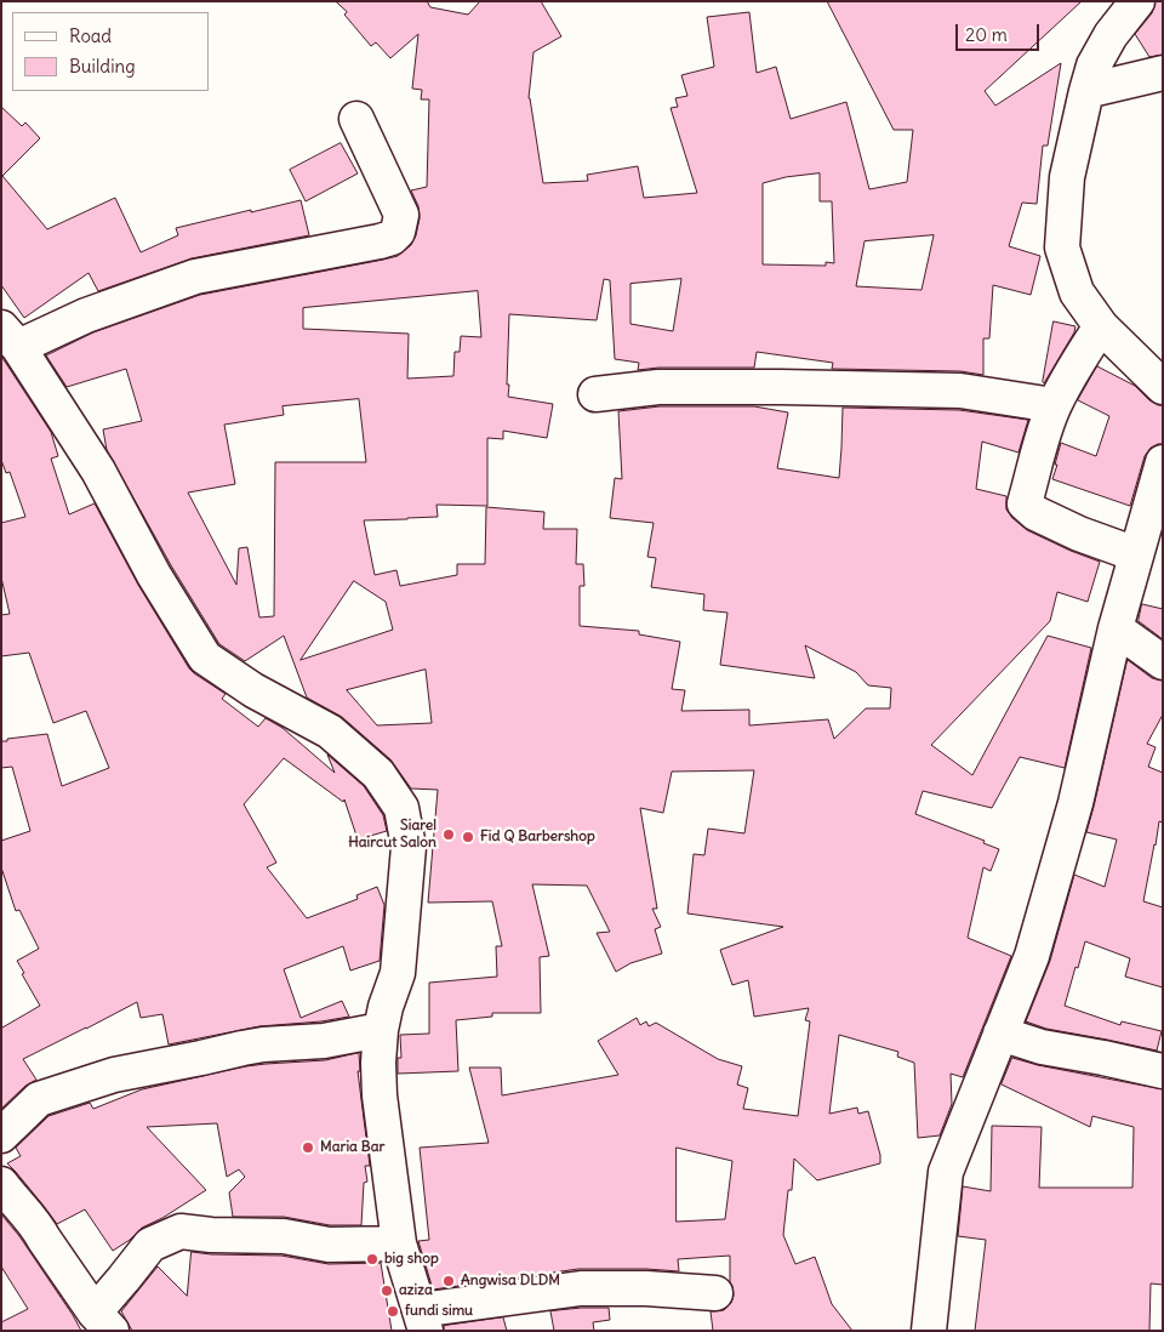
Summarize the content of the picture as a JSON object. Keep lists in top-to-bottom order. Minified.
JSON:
{"places":["Siarel Haircut Salon","Fid Q Barbershop","Maria Bar","big shop","Angwisa DLDM","aziza","fundi simu"],"legend":["Road","Building"],"scale_bar":"20 m"}
